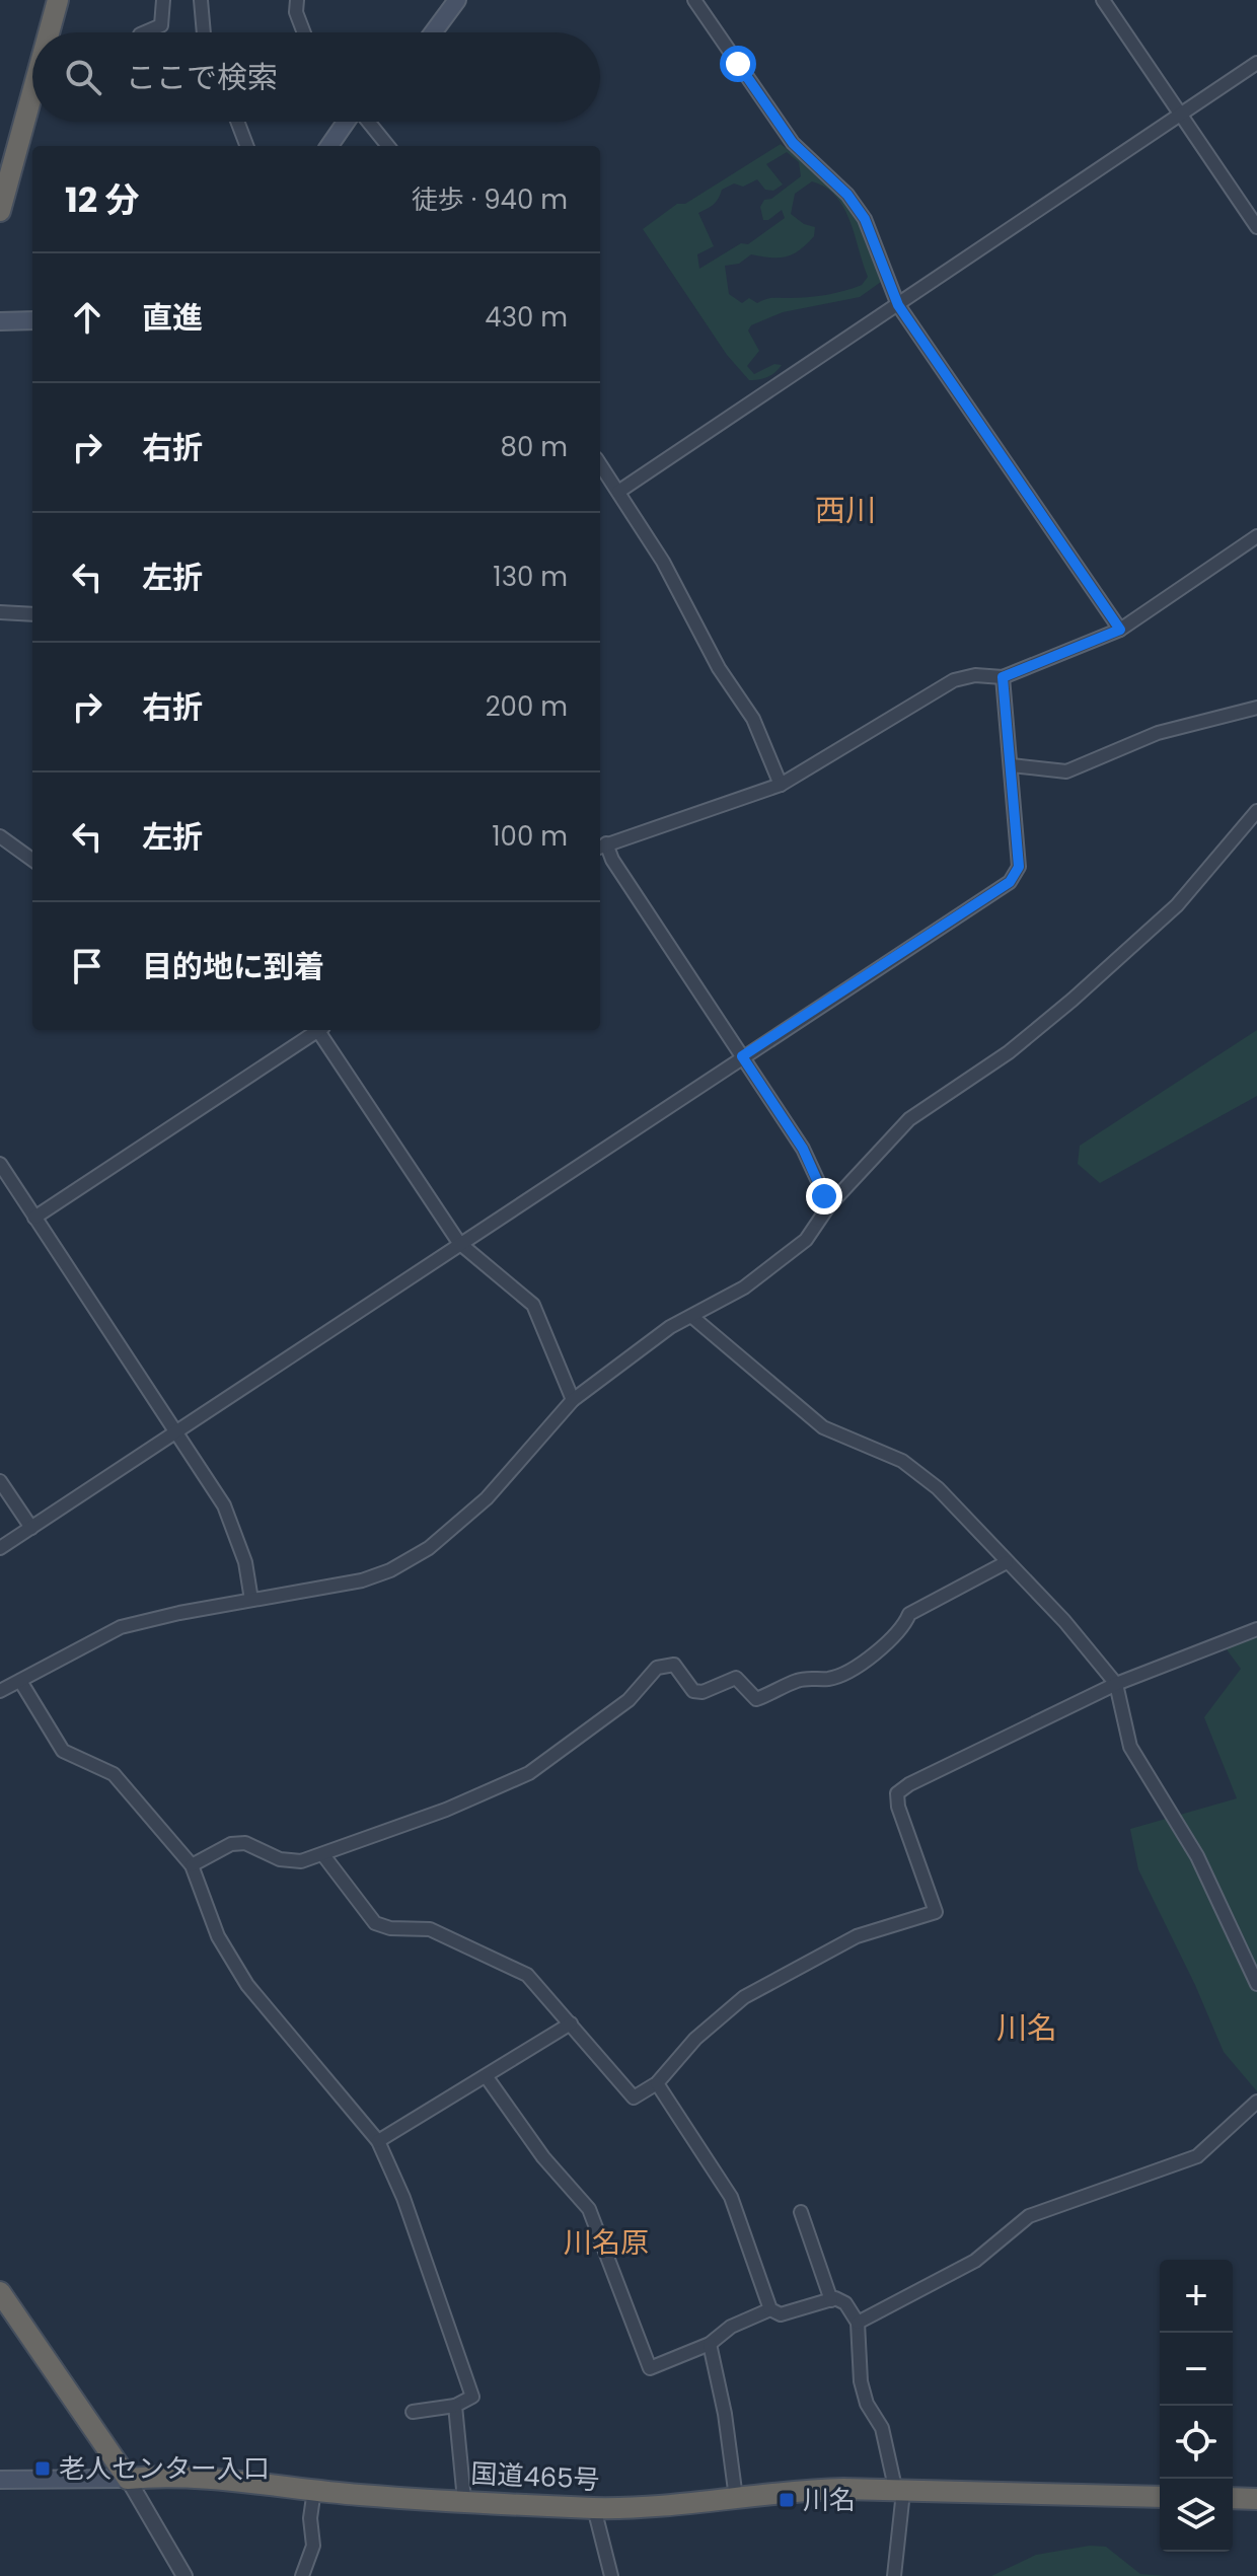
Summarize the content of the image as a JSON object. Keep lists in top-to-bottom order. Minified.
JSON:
{"streets":{"highway":["国道465号"]},"districts":["西川","川名","川名原"],"places":{"transit":["老人センター入口","川名"]},"page":{"search":"ここで検索","heading":["12 分","徒歩 · 940 m"],"list":[["直進","430 m"],["右折","80 m"],["左折","130 m"],["右折","200 m"],["左折","100 m"],"目的地に到着"],"map_buttons":["+","−"]}}
